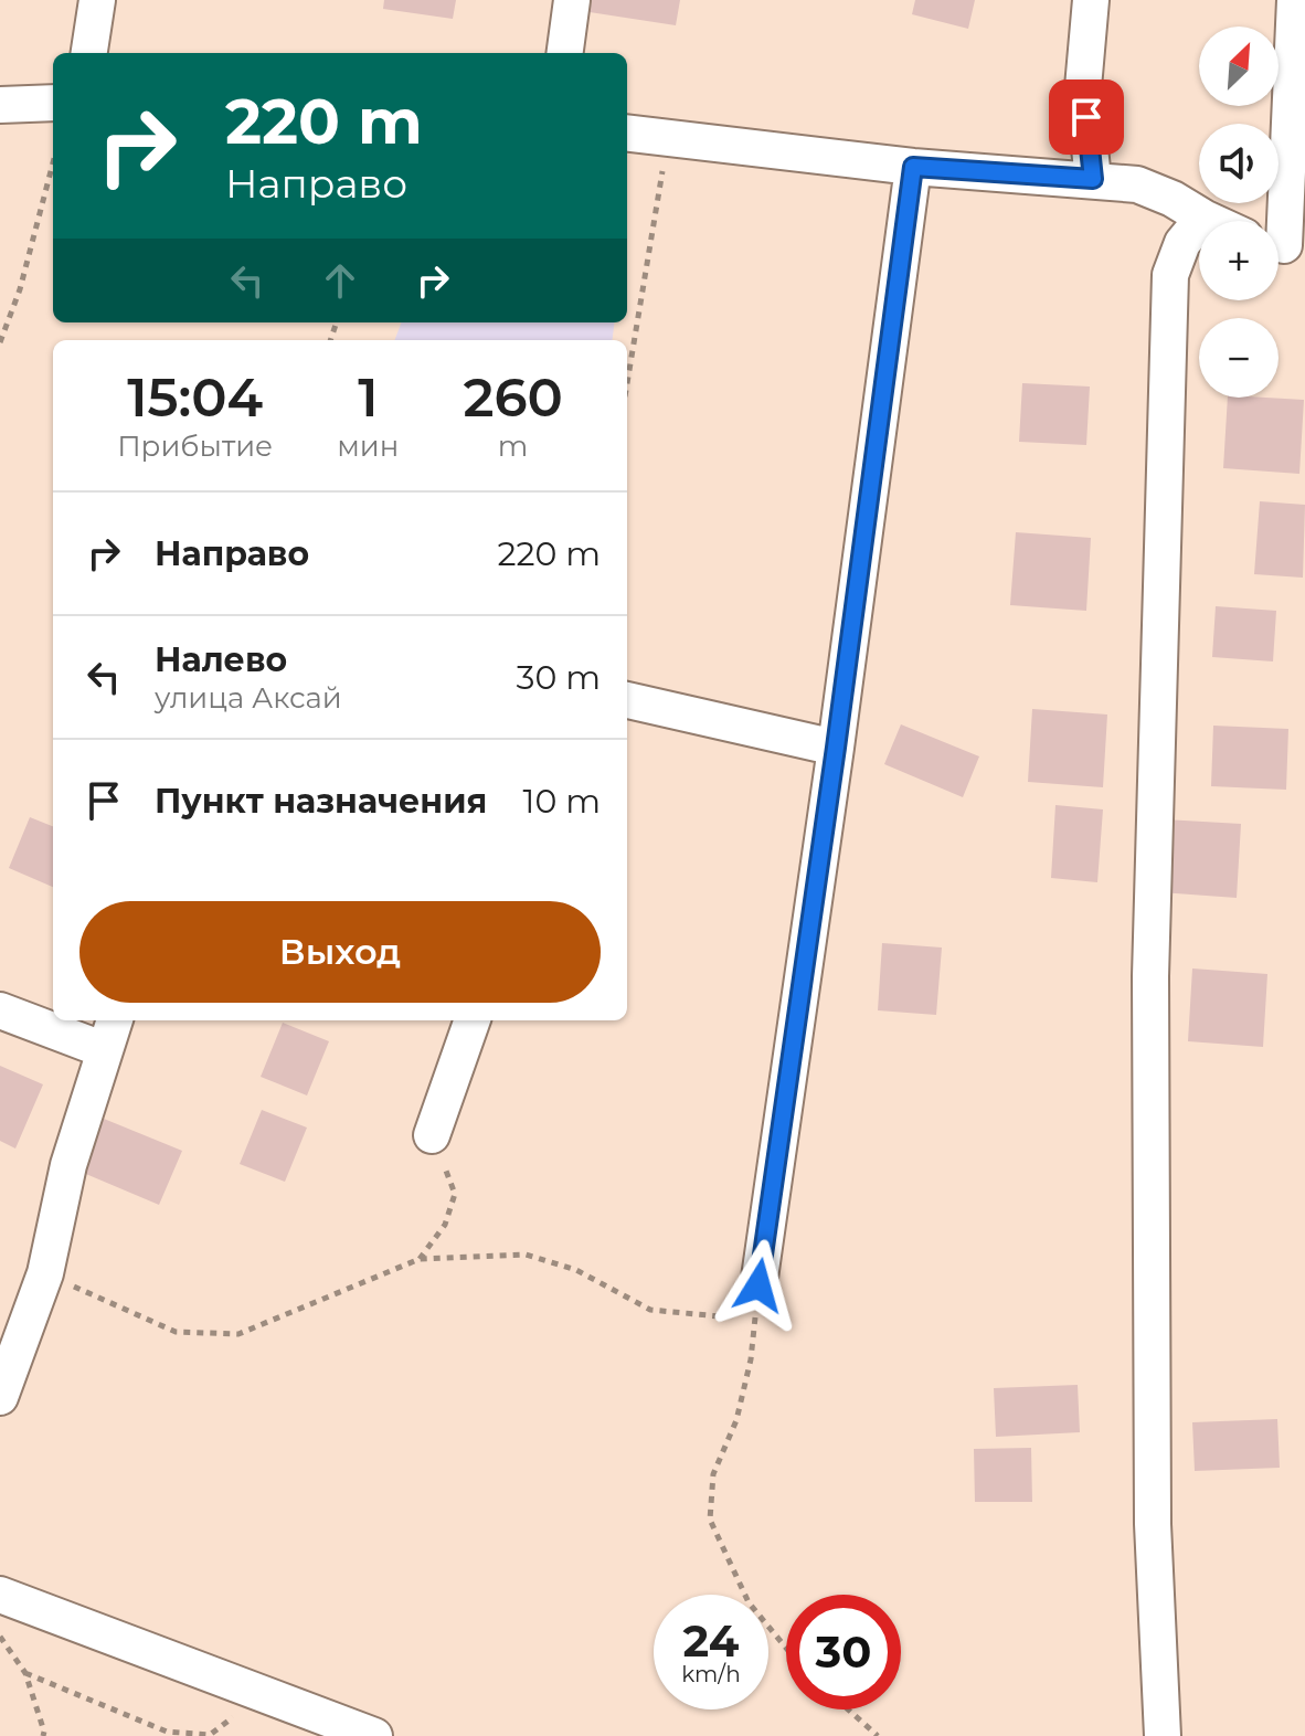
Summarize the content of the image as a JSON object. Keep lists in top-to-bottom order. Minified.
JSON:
{"north":"top right","page":{"map_buttons":["+","−"],"turn":["220 m","Направо"],"eta":["15:04","Прибытие","1","мин","260","m"],"list":[{"name":"Направо","value":"220 m"},{"name":"Налево","note":"улица Аксай","value":"30 m"},{"name":"Пункт назначения","value":"10 m"}],"buttons":"Выход","speed":"24 km/h","limit":"30"}}
